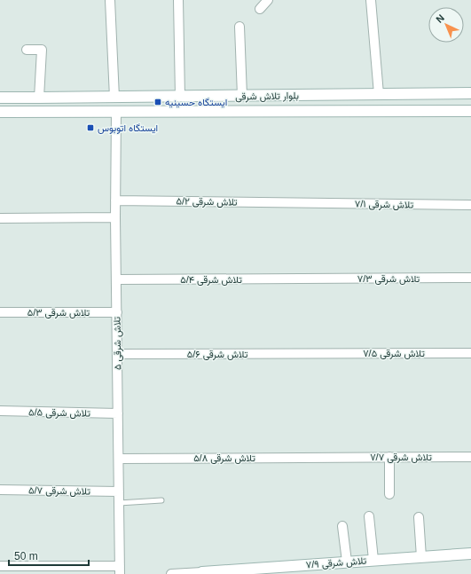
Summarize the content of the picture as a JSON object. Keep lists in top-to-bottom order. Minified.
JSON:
{"streets":{"main road":["بلوار تلاش شرقی","۷/۹ تلاش شرقی"],"street":["۵/۲ تلاش شرقی","۷/۱ تلاش شرقی","۷/۳ تلاش شرقی","۵/۴ تلاش شرقی","۵/۳ تلاش شرقی","۵ تلاش شرقی","۷/۵ تلاش شرقی","۵/۶ تلاش شرقی","۵/۵ تلاش شرقی","۷/۷ تلاش شرقی","۵/۸ تلاش شرقی","۵/۷ تلاش شرقی"]},"crossings":[["بلوار تلاش شرقی","۵ تلاش شرقی"],["۵/۲ تلاش شرقی","۷/۱ تلاش شرقی"],["۵/۲ تلاش شرقی","۵ تلاش شرقی"],["۷/۳ تلاش شرقی","۵/۴ تلاش شرقی"],["۵/۴ تلاش شرقی","۵ تلاش شرقی"],["۵/۳ تلاش شرقی","۵ تلاش شرقی"],["۵ تلاش شرقی","۵/۶ تلاش شرقی"],["۵ تلاش شرقی","۵/۵ تلاش شرقی"],["۵ تلاش شرقی","۵/۸ تلاش شرقی"],["۵ تلاش شرقی","۵/۷ تلاش شرقی"],["۷/۵ تلاش شرقی","۵/۶ تلاش شرقی"],["۷/۷ تلاش شرقی","۵/۸ تلاش شرقی"]],"places":{"transit":["ایستگاه حسینیه","ایستگاه اتوبوس"]},"scale_bar":"50 m","north":"top left"}
